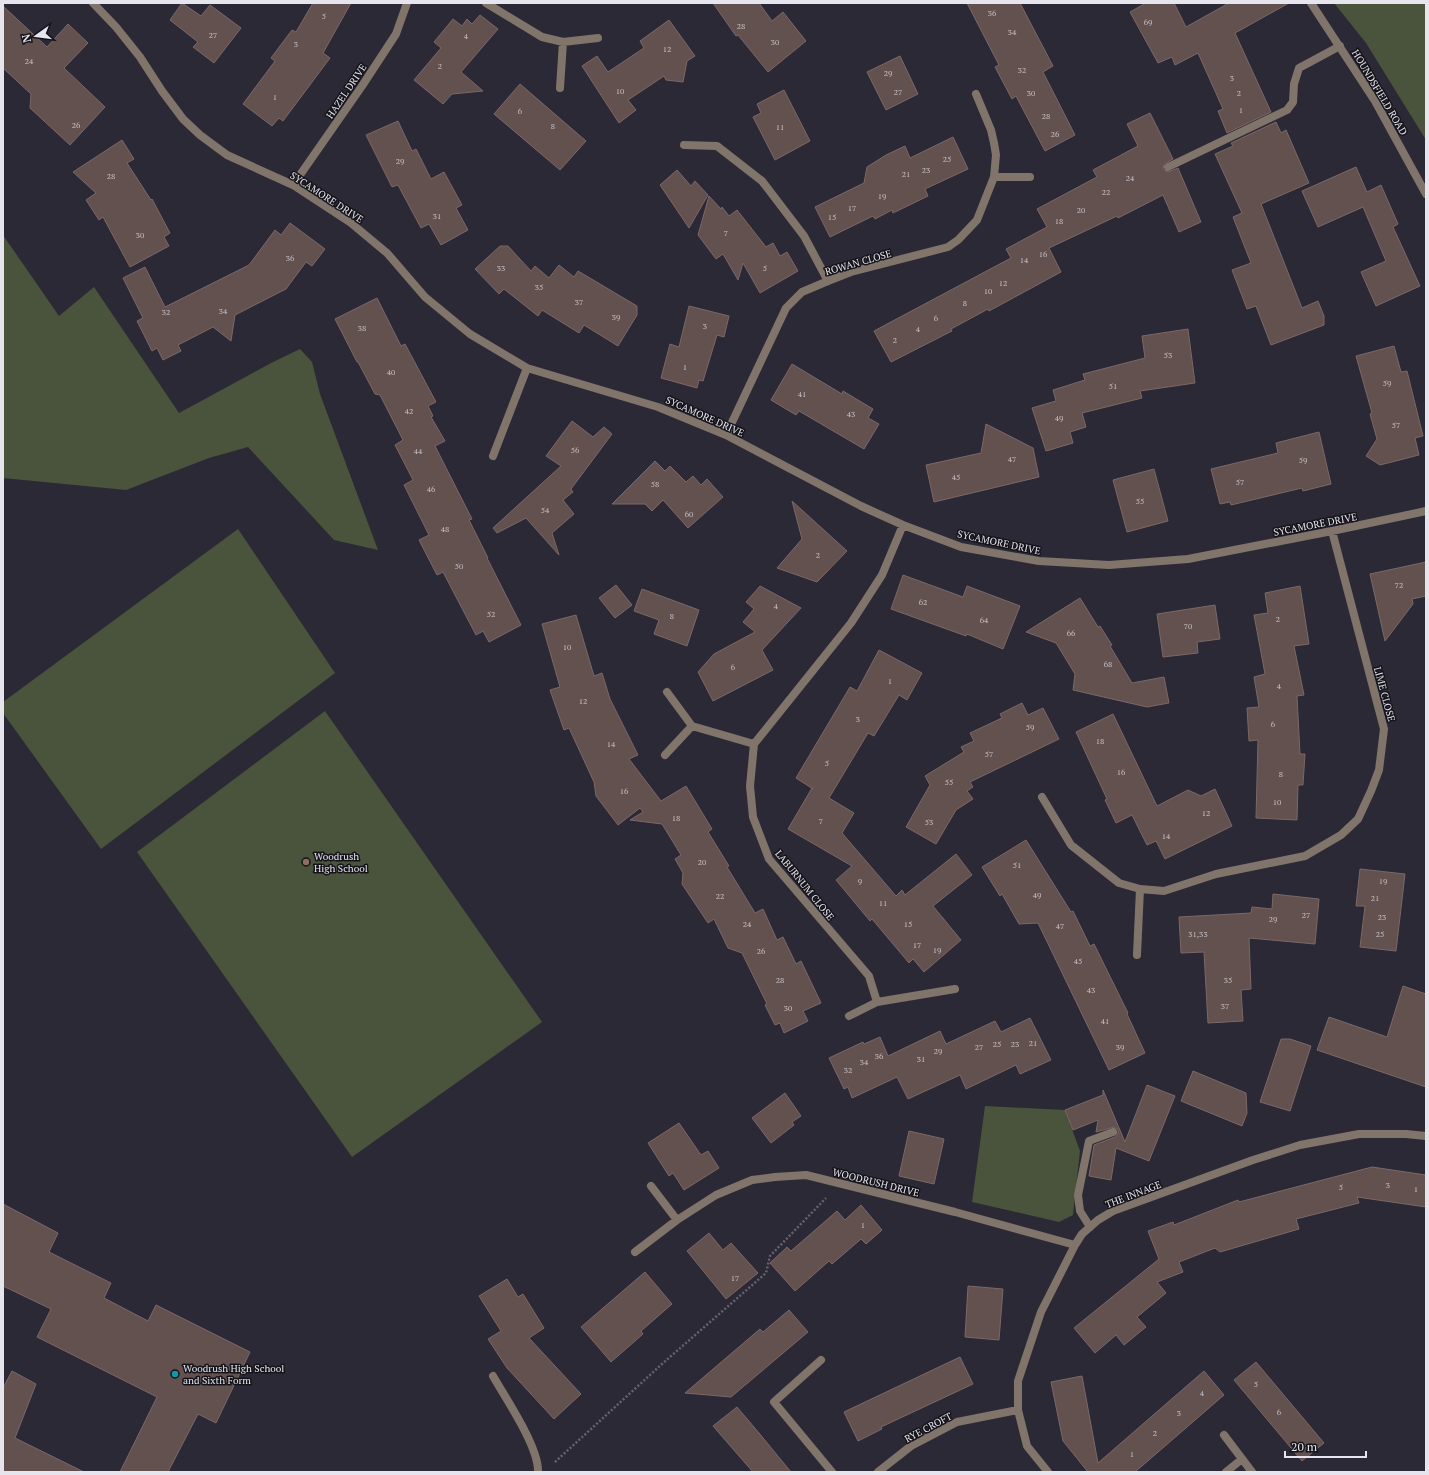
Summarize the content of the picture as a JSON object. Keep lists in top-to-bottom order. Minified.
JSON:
{"streets":{"street":["HAZEL DRIVE","HOUNDSFIELD ROAD","SYCAMORE DRIVE","ROWAN CLOSE","LIME CLOSE","LABURNUM CLOSE","WOODRUSH DRIVE","THE INNAGE","RYE CROFT"]},"crossings":[["HAZEL DRIVE","SYCAMORE DRIVE"],["SYCAMORE DRIVE","ROWAN CLOSE"],["SYCAMORE DRIVE","LIME CLOSE"],["WOODRUSH DRIVE","THE INNAGE"],["THE INNAGE","RYE CROFT"]],"places":["Woodrush High School","Woodrush High School and Sixth Form"],"house_numbers":["36","5","69","28","34","27","4","30","3","12","24","2","32","29","3","10","27","30","2","1","1","6","28","26","8","11","26","25","29","23","21","28","24","22","19","17","20","31","15","18","7","30","16","36","14","33","5","12","35","10","37","8","34","32","39","6","3","38","4","2","53","1","40","59","51","41","42","43","49","57","56","44","47","59","45","57","58","46","55","54","60","48","2","50","72","62","4","52","8","2","64","70","66","10","68","6","1","4","12","3","6","59","18","14","57","5","16","8","55","16","10","12","18","7","53","14","20","51","9","19","49","22","21","11","27","23","29","24","15","47","31,33","25","17","19","26","45","28","35","43","37","30","41","21","25","23","27","39","29","36","31","34","32","3","5","1","1","17","5","4","6","3","2","1"],"scale_bar":"20 m","north":"left"}
